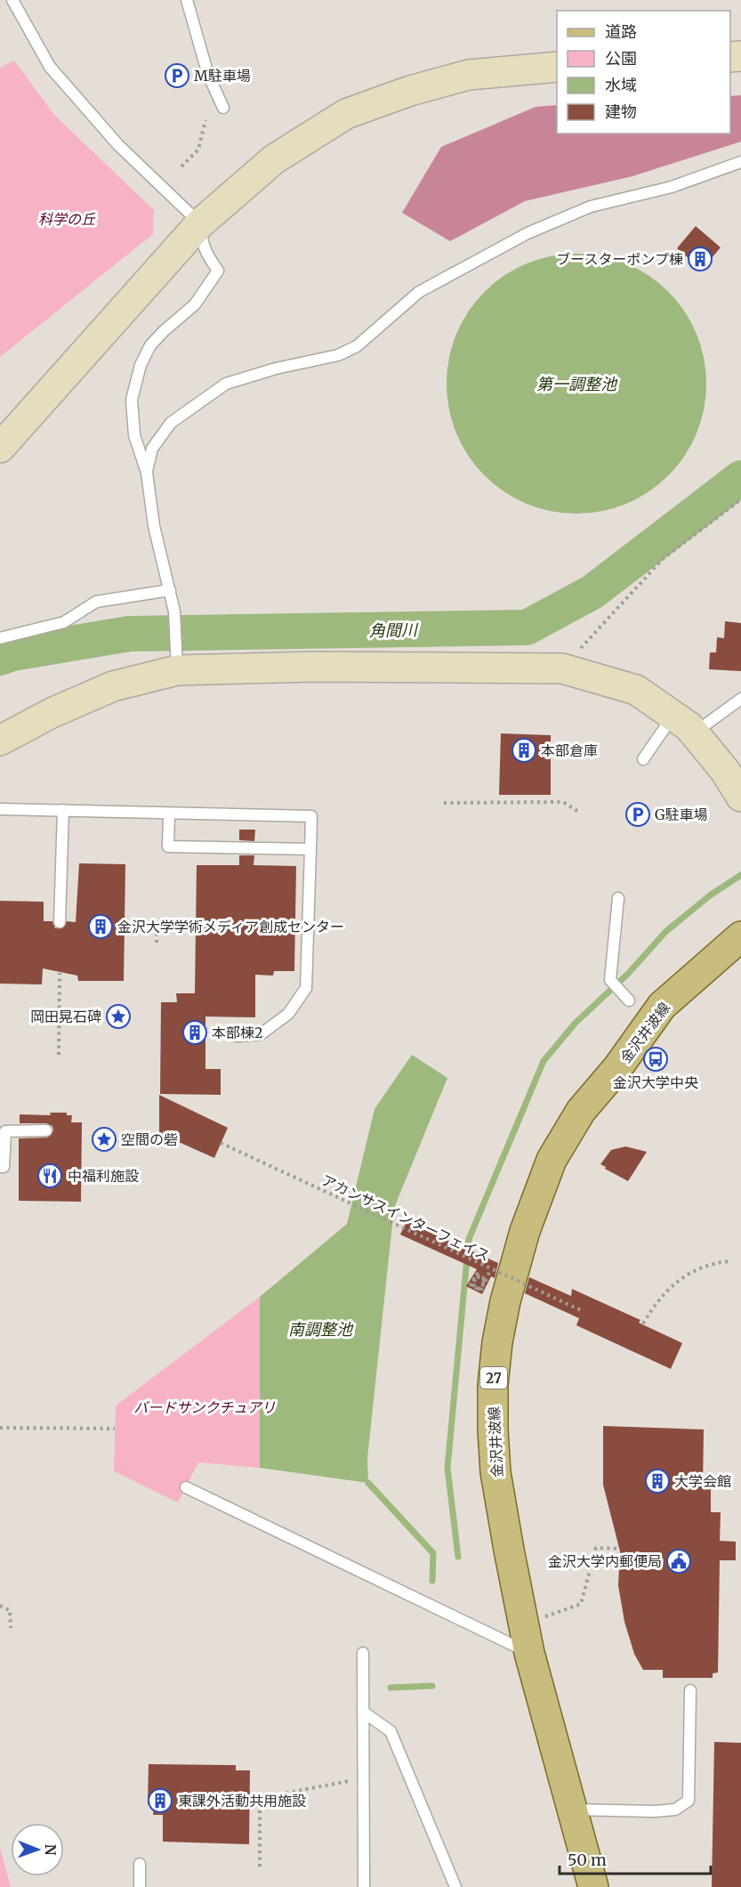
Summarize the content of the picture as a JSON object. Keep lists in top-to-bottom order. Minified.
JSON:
{"streets":{"main road":["金沢井波線","27"],"path":["アカンサスインターフェイス"]},"water":["第一調整池","角間川","南調整池"],"parks":["科学の丘","バードサンクチュアリ"],"places":{"parking":["M駐車場","G駐車場"],"building":["ブースターポンプ棟","本部倉庫","金沢大学学術メディア創成センター","本部棟2","大学会館","東課外活動共用施設"],"place":["岡田晃石碑","空間の砦"],"bus stop":["金沢大学中央"],"restaurant":["中福利施設"],"public building":["金沢大学内郵便局"]},"legend":["道路","公園","水域","建物"],"scale_bar":"50 m","north":"right"}
